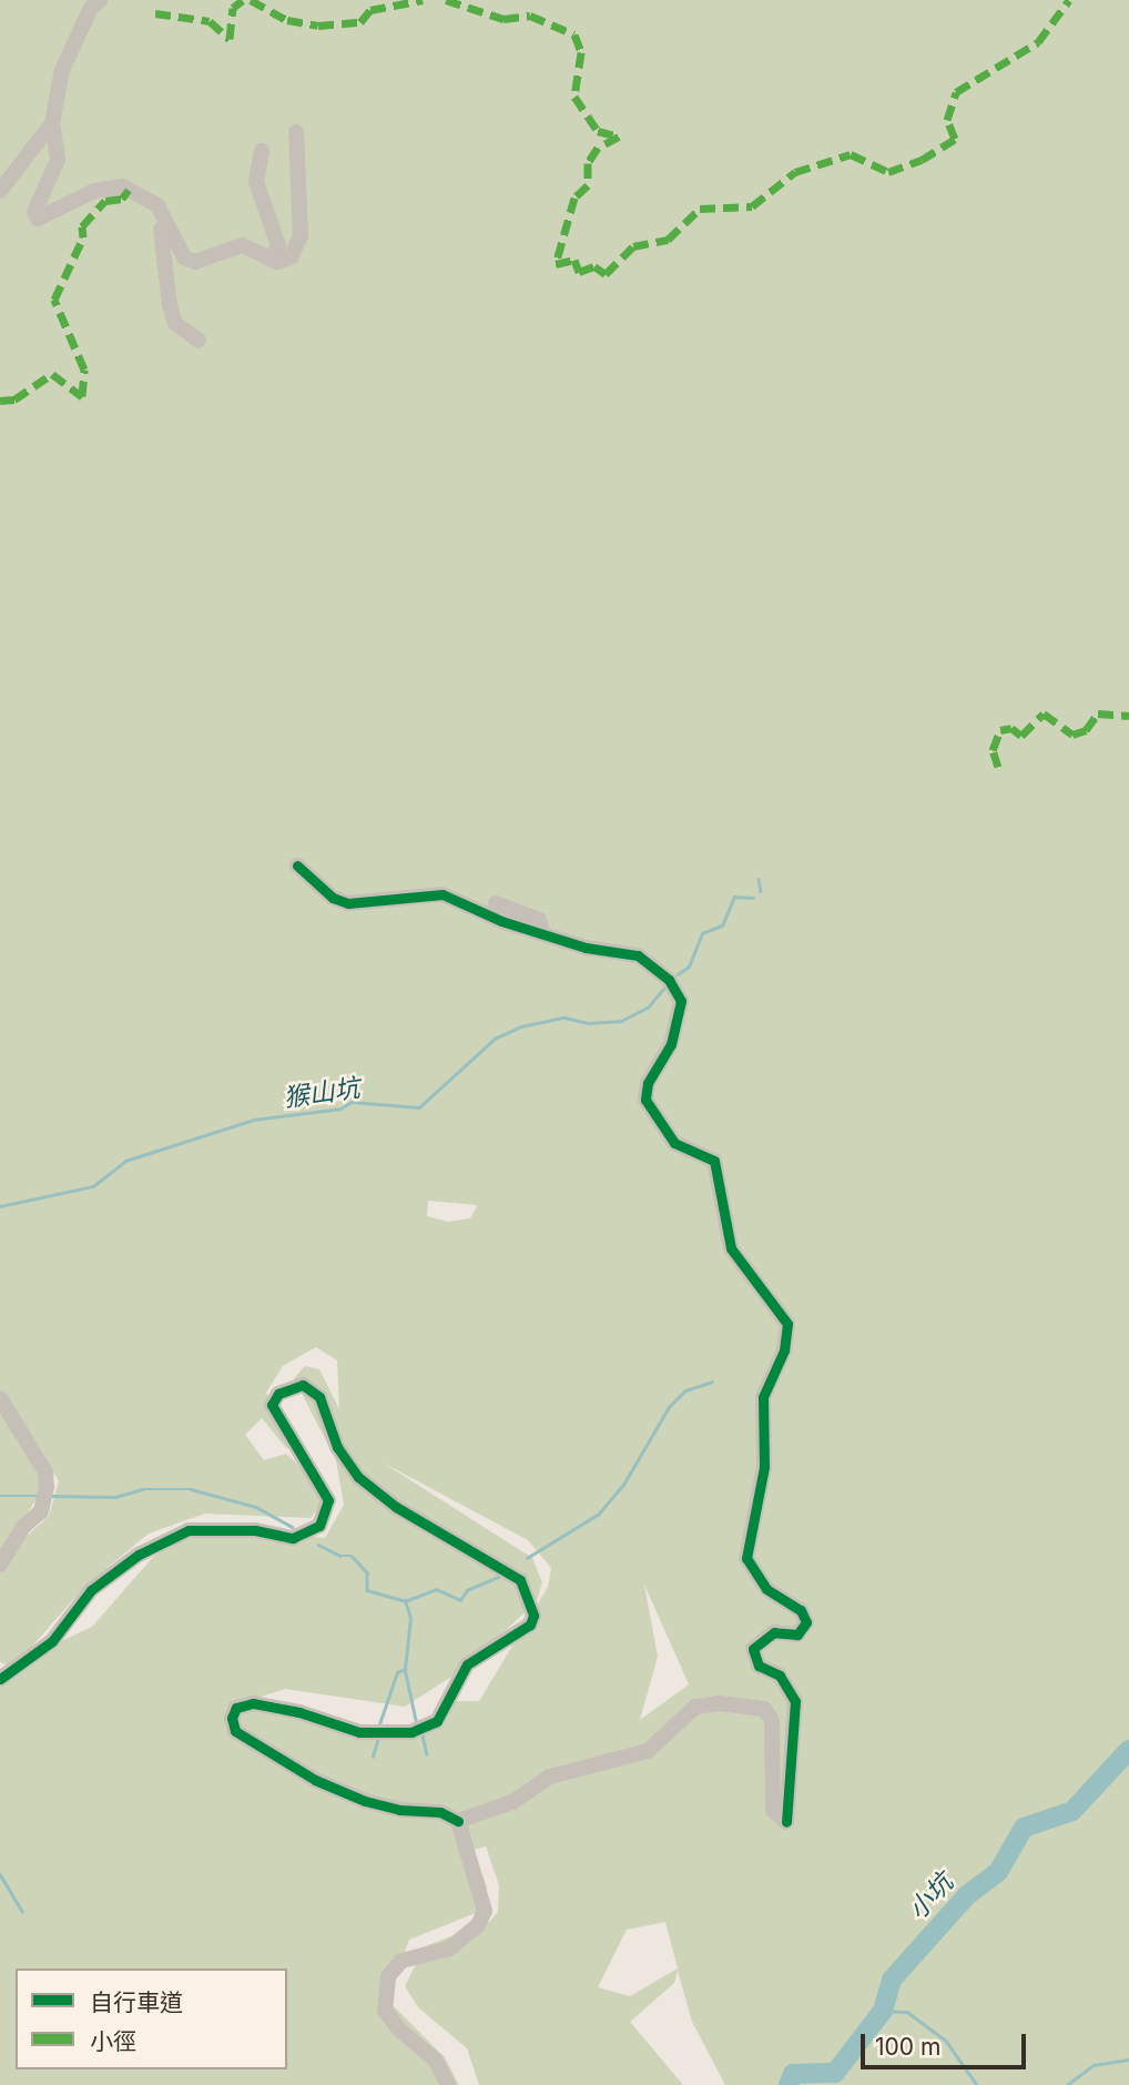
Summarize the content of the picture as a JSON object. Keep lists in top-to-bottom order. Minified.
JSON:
{"water":["猴山坑","小坑"],"legend":["自行車道","小徑"],"scale_bar":"100 m"}
